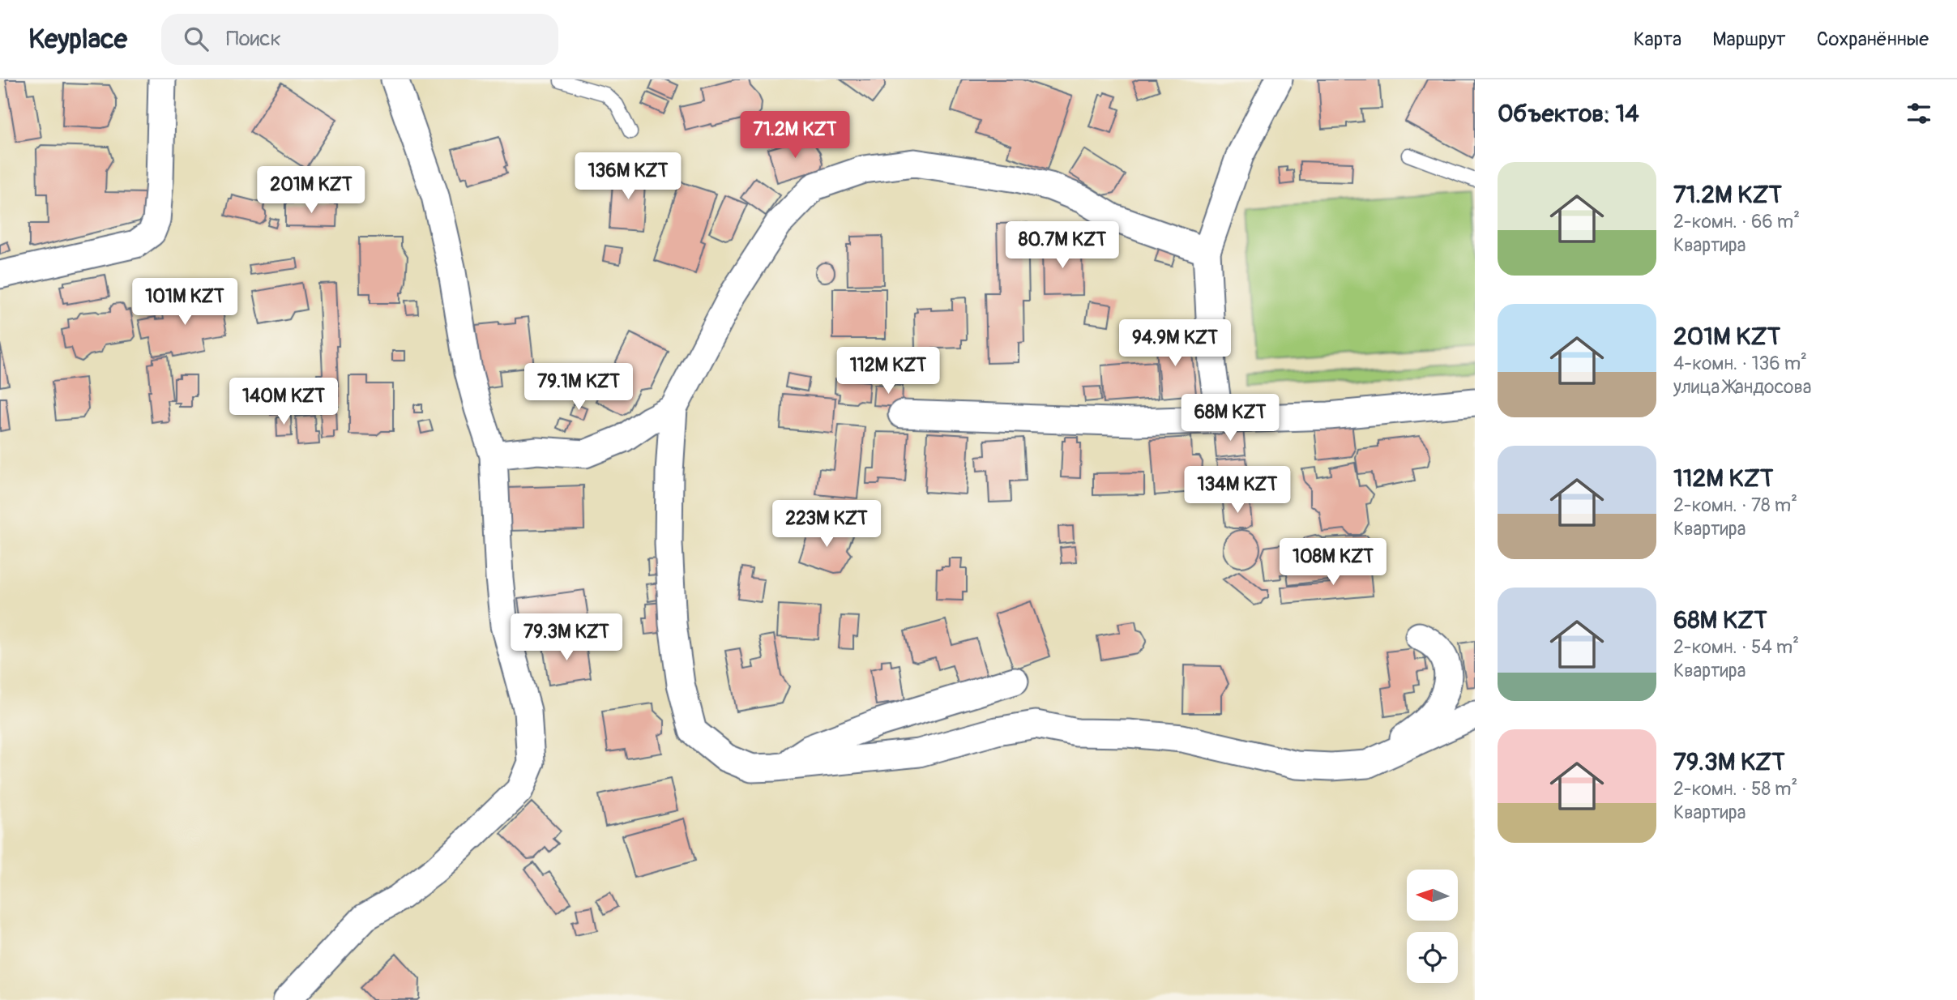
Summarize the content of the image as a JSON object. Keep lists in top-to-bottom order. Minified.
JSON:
{"north":"left","page":{"header":"Keyplace","search":"Поиск","nav":["Карта","Маршрут","Сохранённые"],"heading":"Объектов: 14","price":["71.2M KZT","136M KZT","201M KZT","80.7M KZT","101M KZT","94.9M KZT","112M KZT","79.1M KZT","140M KZT","68M KZT","134M KZT","223M KZT","108M KZT","79.3M KZT"],"list":[{"name":"71.2M KZT","note":"2-комн. · 66 m² · Квартира"},{"name":"201M KZT","note":"4-комн. · 136 m² · улица Жандосова"},{"name":"112M KZT","note":"2-комн. · 78 m² · Квартира"},{"name":"68M KZT","note":"2-комн. · 54 m² · Квартира"},{"name":"79.3M KZT","note":"2-комн. · 58 m² · Квартира"}]}}
